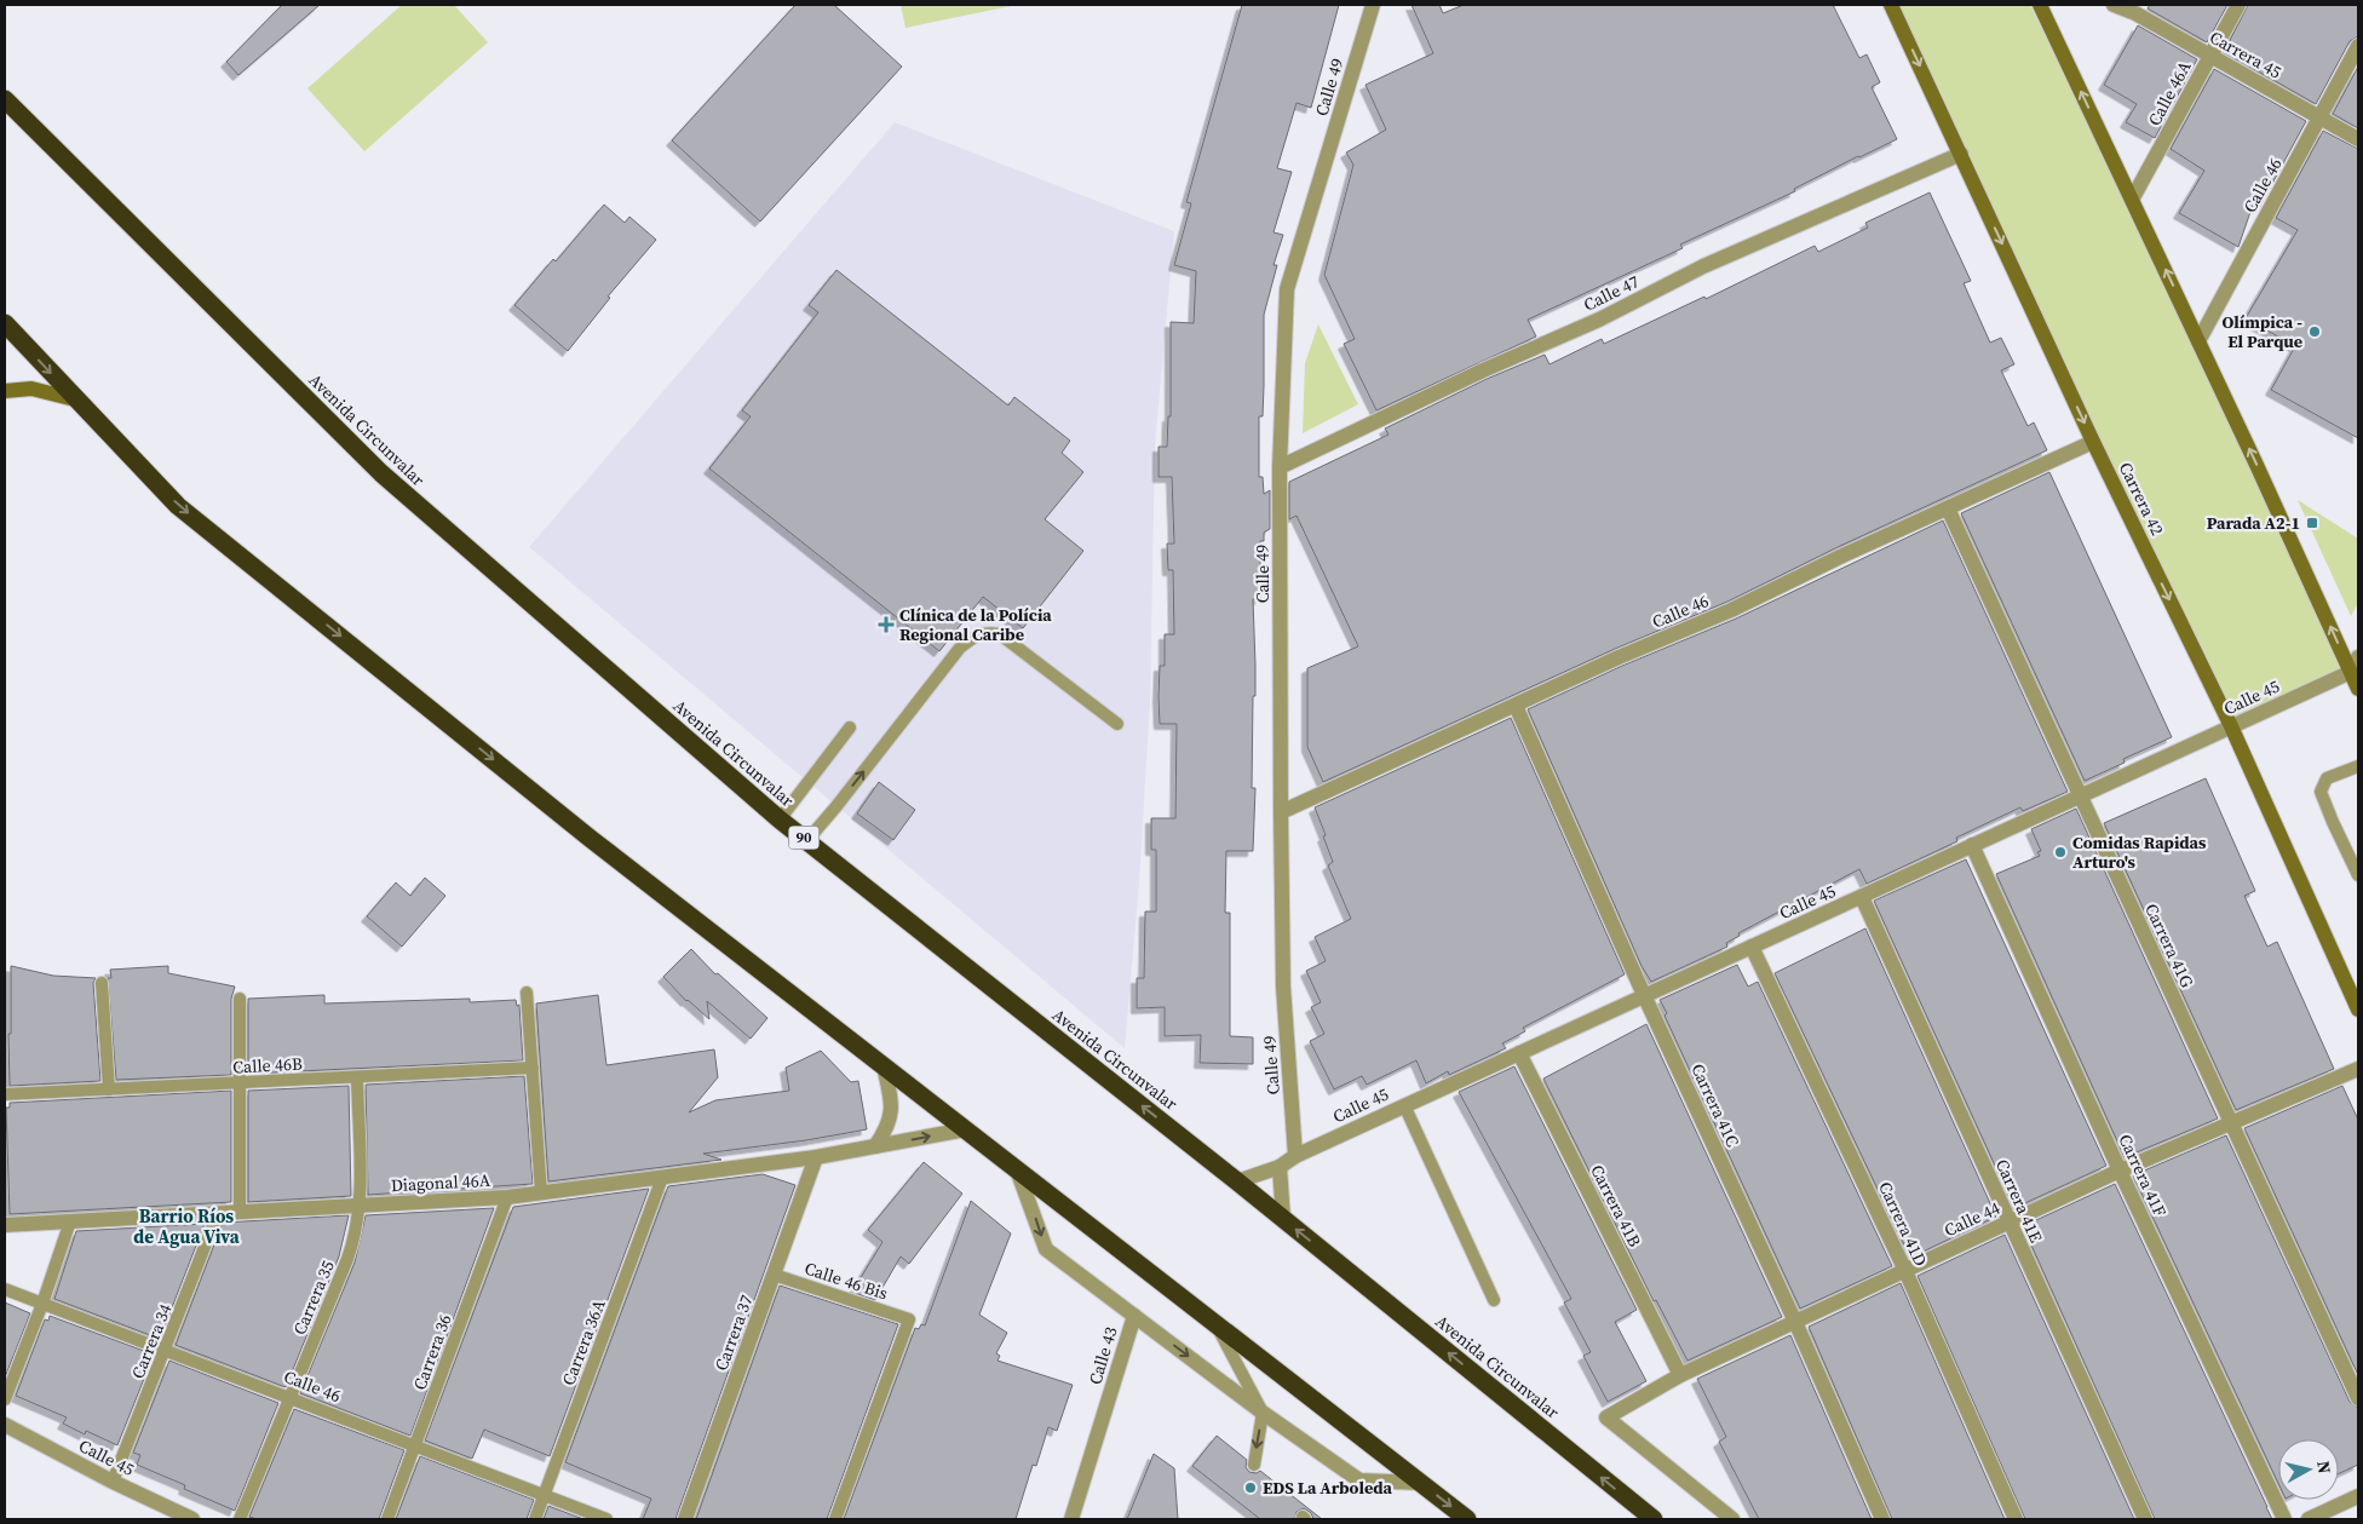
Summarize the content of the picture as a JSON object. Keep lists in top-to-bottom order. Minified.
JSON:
{"streets":{"highway":["Avenida Circunvalar","90"],"street":["Carrera 45","Calle 49","Calle 46A","Calle 46","Calle 47","Carrera 42","Calle 45","Carrera 41G","Carrera 41C","Carrera 41F","Diagonal 46A","Carrera 41E","Carrera 41B","Calle 44","Carrera 41D","Carrera 37","Calle 43"],"lane":["Calle 46B","Calle 46 Bis","Carrera 35","Carrera 34","Carrera 36A","Carrera 36"]},"crossings":[["Carrera 45","Calle 46A"],["Carrera 45","Calle 46"],["Calle 49","Calle 46"],["Calle 49","Calle 47"],["Calle 49","Calle 45"],["Calle 46","Carrera 42"],["Calle 46","Carrera 41G"],["Calle 46","Carrera 41C"],["Calle 46","Carrera 35"],["Calle 46","Carrera 34"],["Calle 46","Carrera 36A"],["Calle 46","Carrera 36"],["Calle 47","Carrera 42"],["Avenida Circunvalar","Calle 45"],["Carrera 42","Calle 45"],["Calle 45","Carrera 41G"],["Calle 45","Carrera 41C"],["Calle 45","Carrera 41F"],["Calle 45","Carrera 41E"],["Calle 45","Carrera 41B"],["Calle 45","Carrera 41D"],["Calle 45","Carrera 34"],["Carrera 41G","Calle 44"],["Calle 46B","Carrera 35"],["Carrera 41C","Calle 44"],["Carrera 41F","Calle 44"],["Diagonal 46A","Carrera 35"],["Diagonal 46A","Carrera 37"],["Diagonal 46A","Carrera 34"],["Diagonal 46A","Carrera 36A"],["Diagonal 46A","Carrera 36"],["Carrera 41E","Calle 44"],["Carrera 41B","Calle 44"],["Calle 44","Carrera 41D"],["Calle 46 Bis","Carrera 37"]],"one_way":["Calle 43"],"districts":["Barrio Ríos de Agua Viva"],"places":{"other":["Olímpica - El Parque","Comidas Rapidas Arturo's","EDS La Arboleda"],"transit":["Parada A2-1"],"health":["Clínica de la Polícia Regional Caribe"]},"north":"right"}
